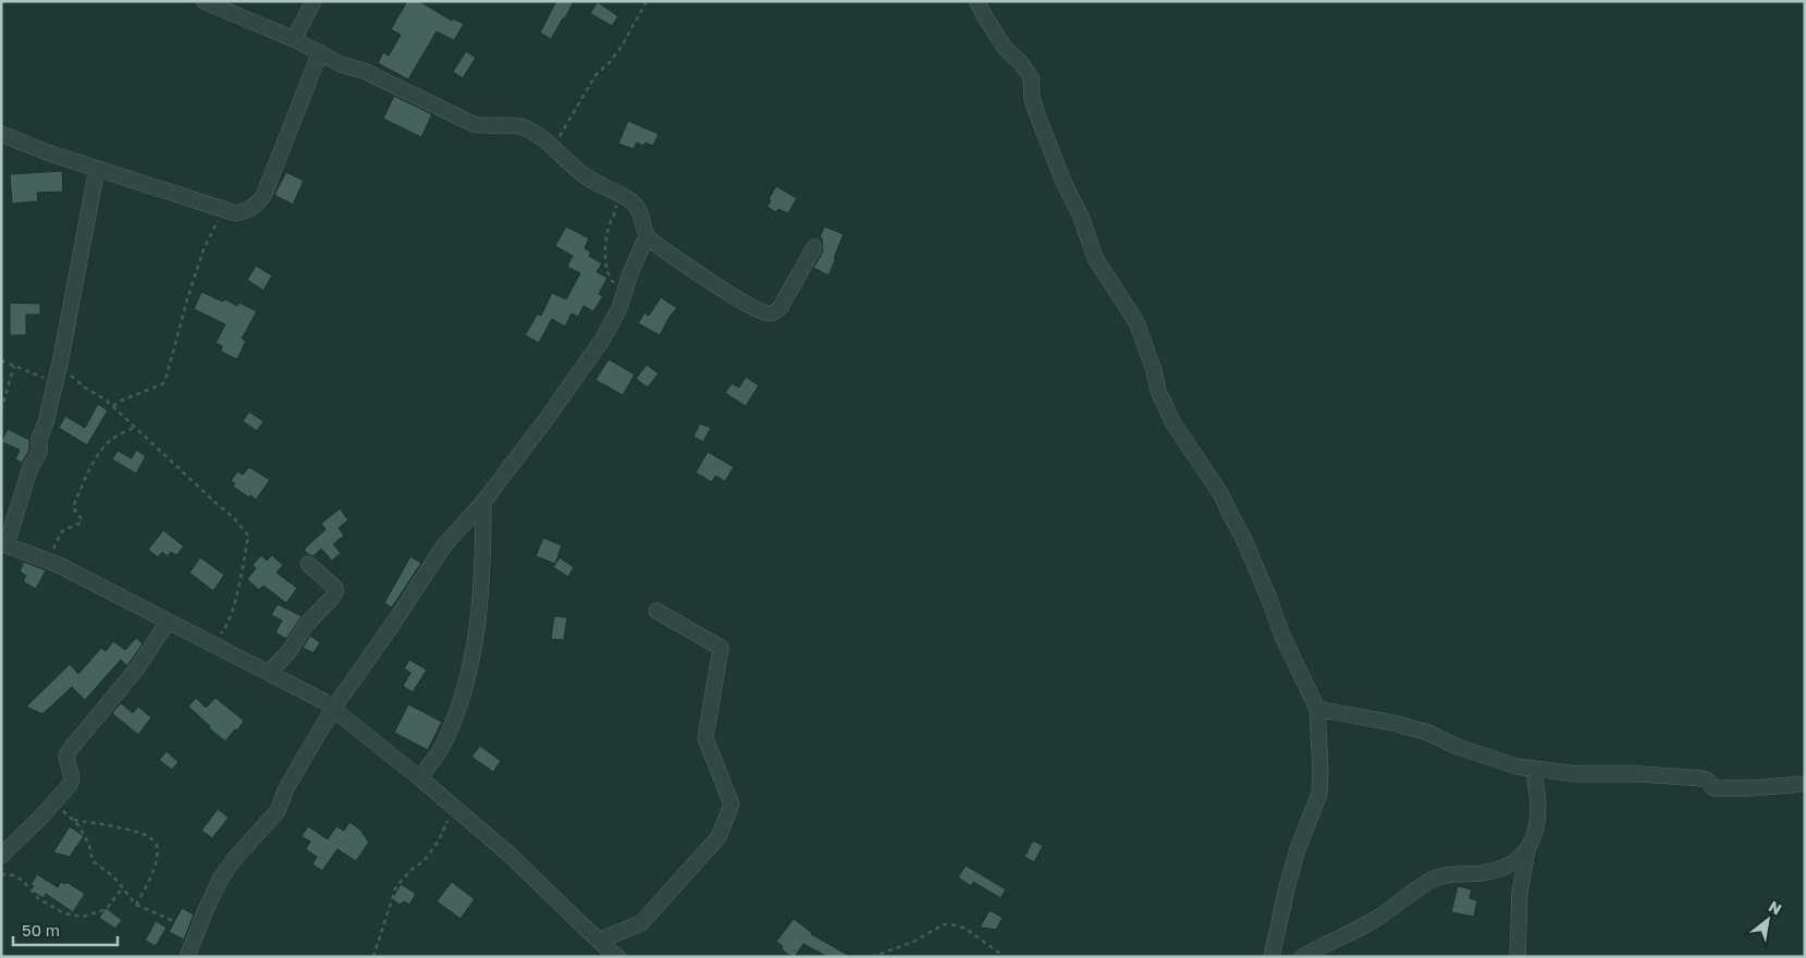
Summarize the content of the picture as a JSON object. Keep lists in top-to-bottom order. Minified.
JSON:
{"scale_bar":"50 m","north":"top right"}
